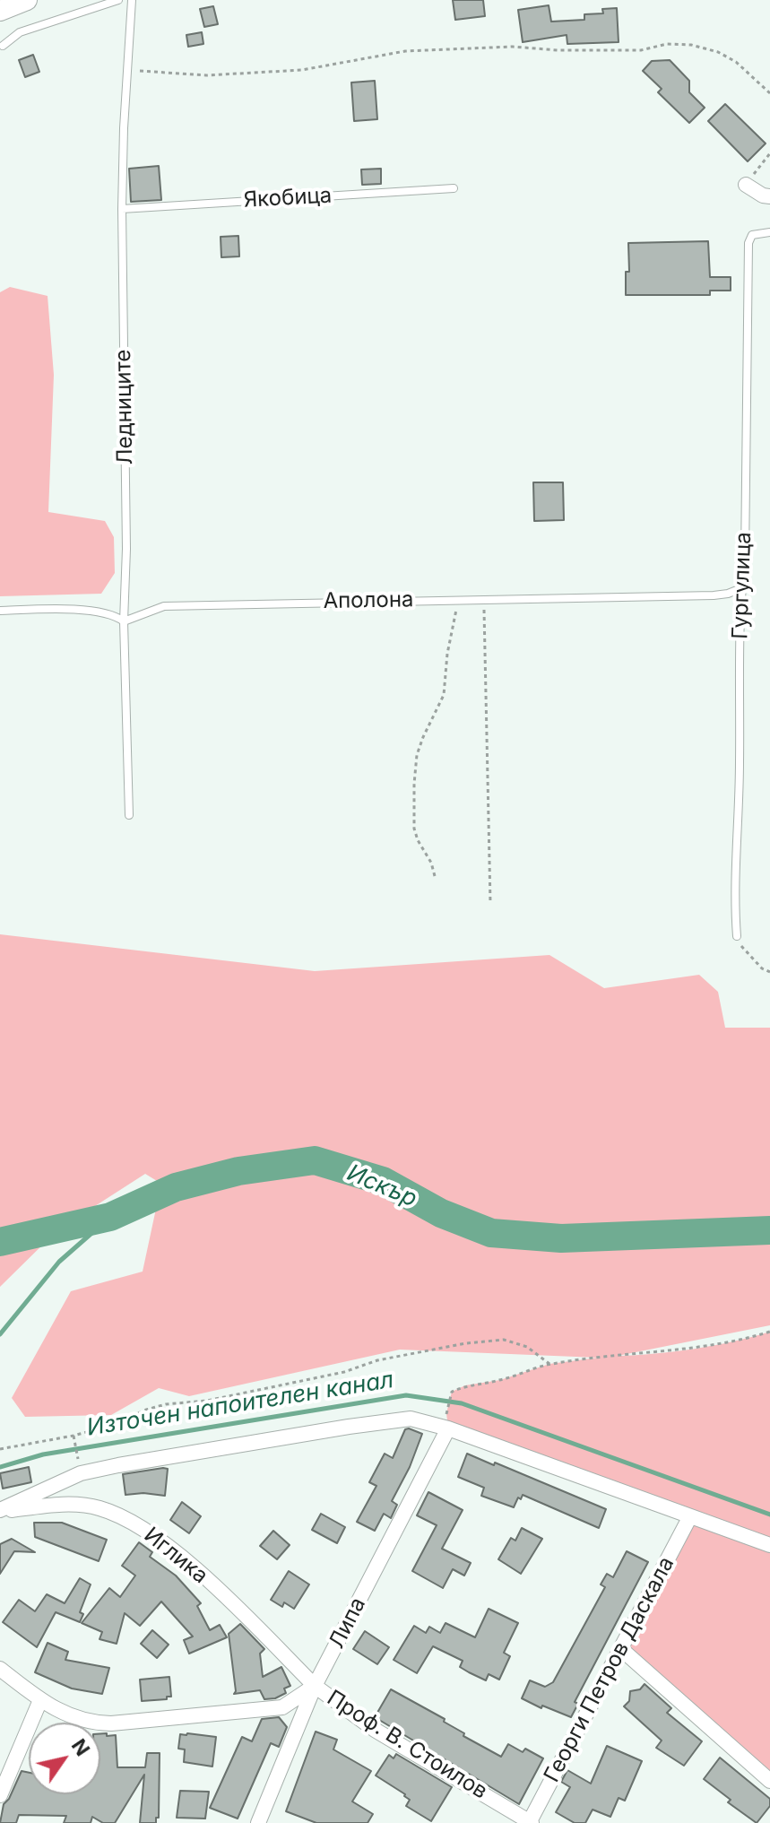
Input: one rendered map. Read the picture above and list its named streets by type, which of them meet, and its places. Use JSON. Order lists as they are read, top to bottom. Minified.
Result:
{"streets":{"street":["Иглика","Липа","Георги Петров Даскала","Проф. В. Стоилов"],"lane":["Якобица","Ледниците","Гургулица","Аполона"]},"crossings":[["Якобица","Ледниците"],["Ледниците","Аполона"],["Гургулица","Аполона"],["Иглика","Липа"],["Иглика","Проф. В. Стоилов"],["Липа","Проф. В. Стоилов"],["Георги Петров Даскала","Проф. В. Стоилов"]],"water":["Искър","Източен напоителен канал"],"north":"top right"}
